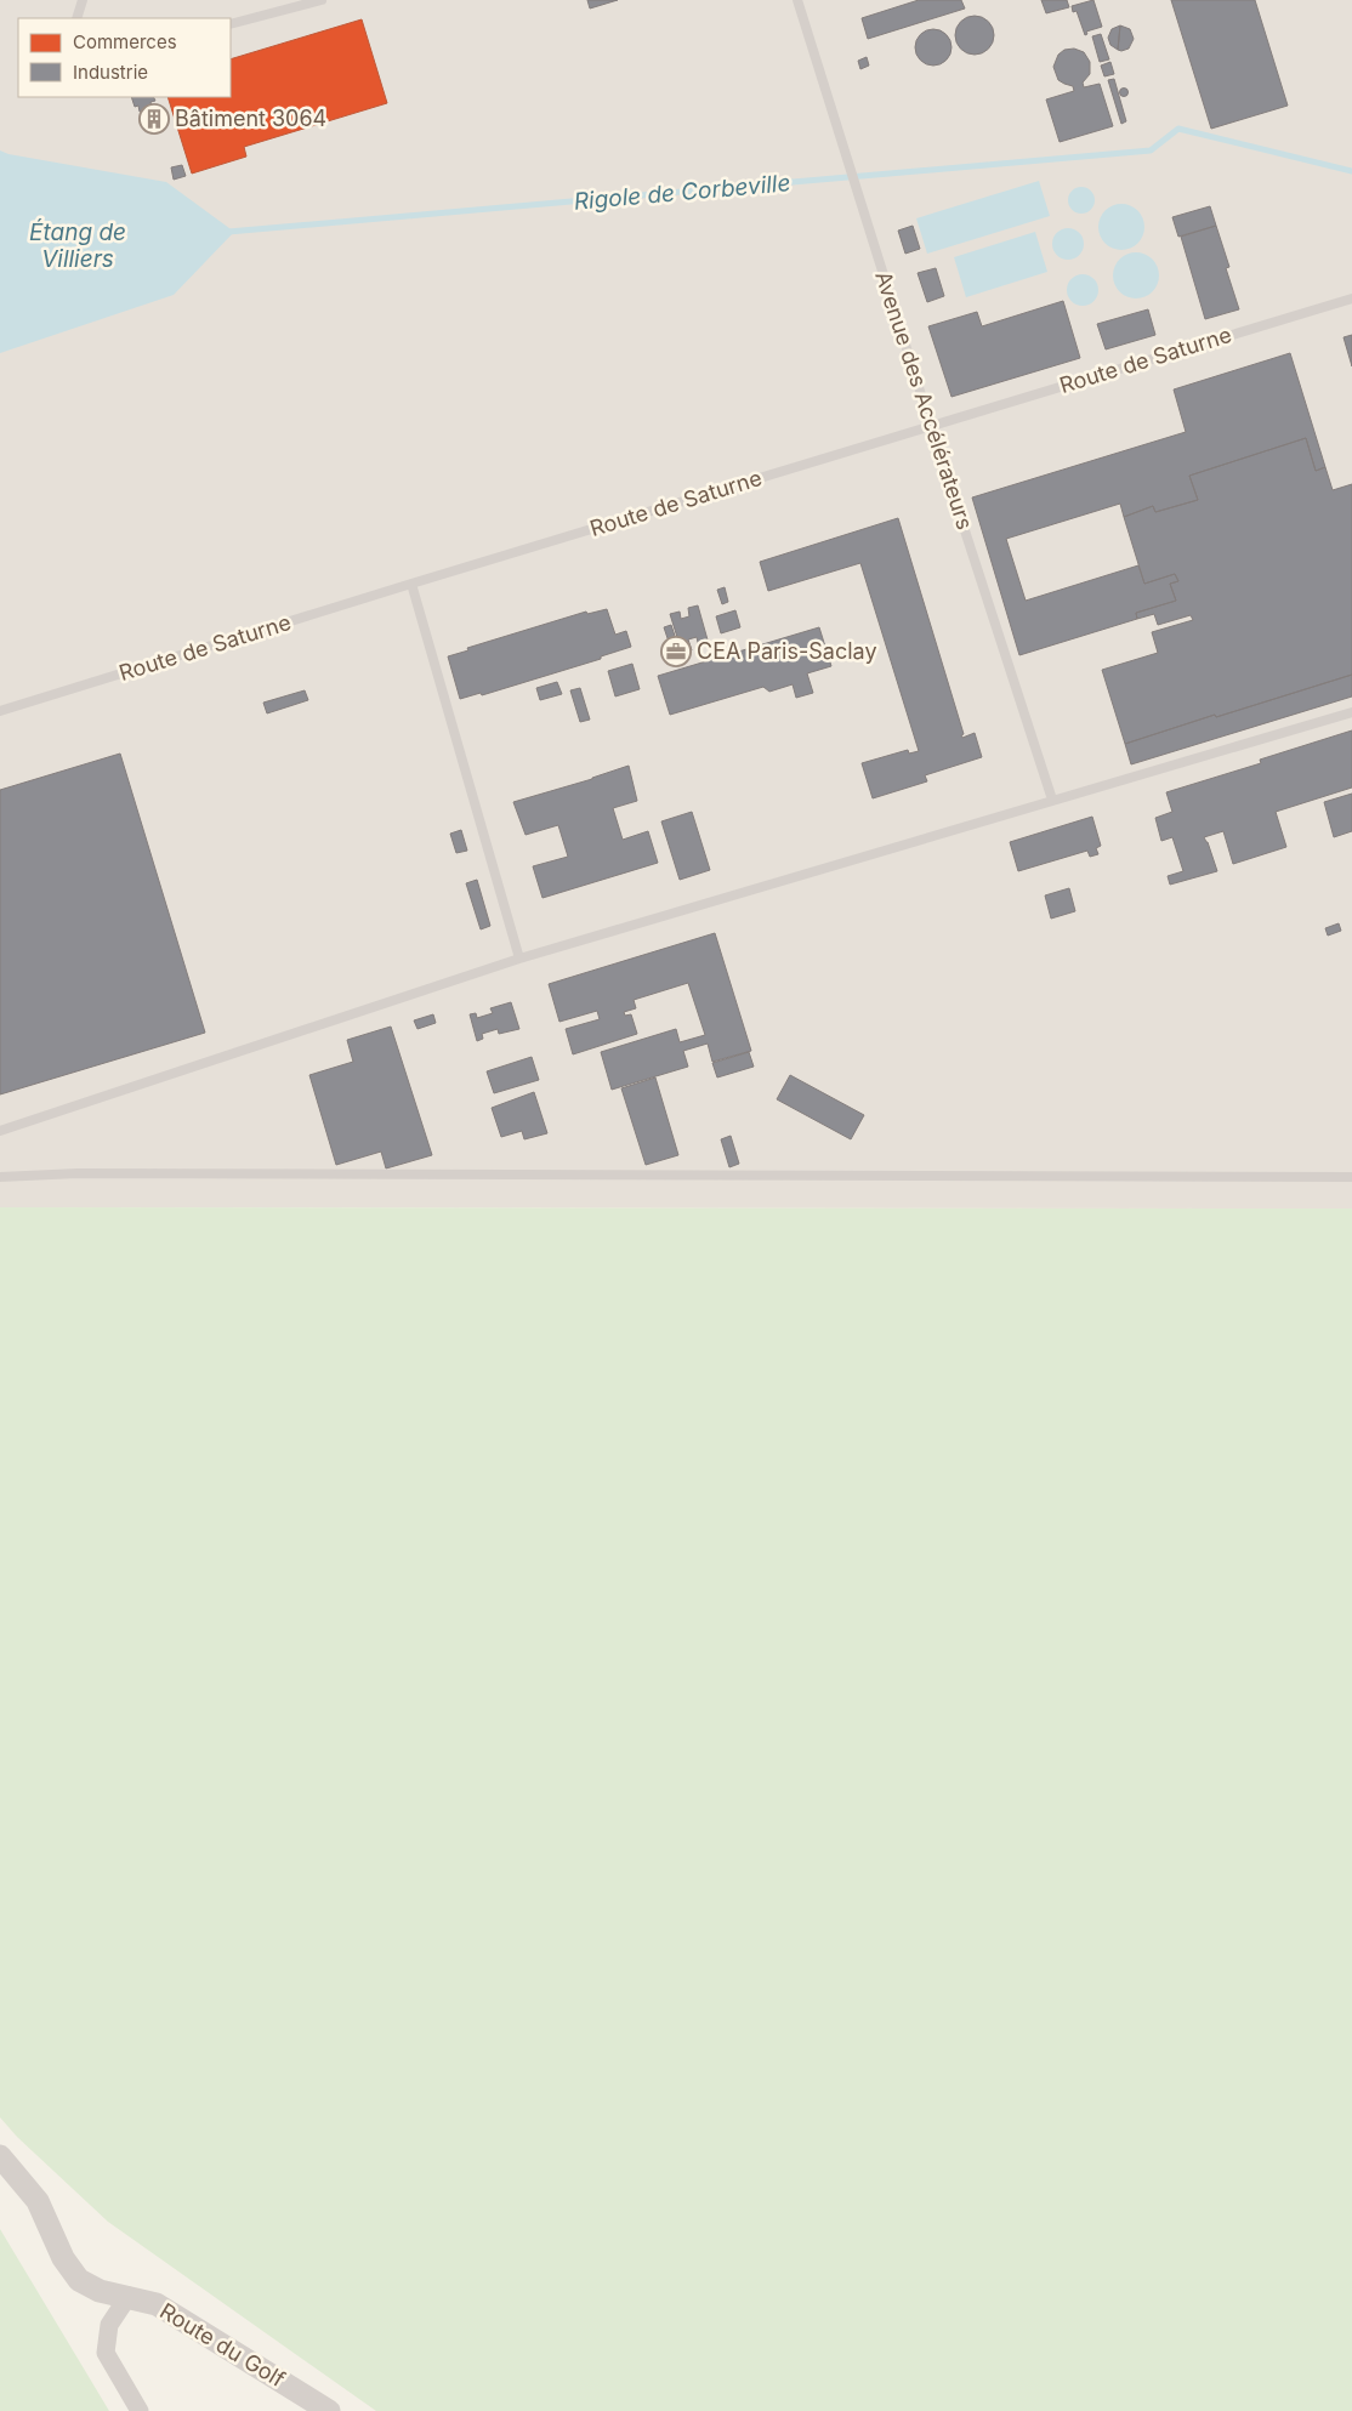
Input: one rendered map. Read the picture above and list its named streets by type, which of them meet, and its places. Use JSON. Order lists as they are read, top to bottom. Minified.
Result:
{"streets":{"street":["Route du Golf"],"lane":["Route de Saturne","Avenue des Accélérateurs"]},"crossings":[["Route de Saturne","Avenue des Accélérateurs"]],"water":["Rigole de Corbeville","Étang de Villiers"],"places":{"building":["Bâtiment 3064"],"office":["CEA Paris-Saclay"]},"legend":["Commerces","Industrie"]}
